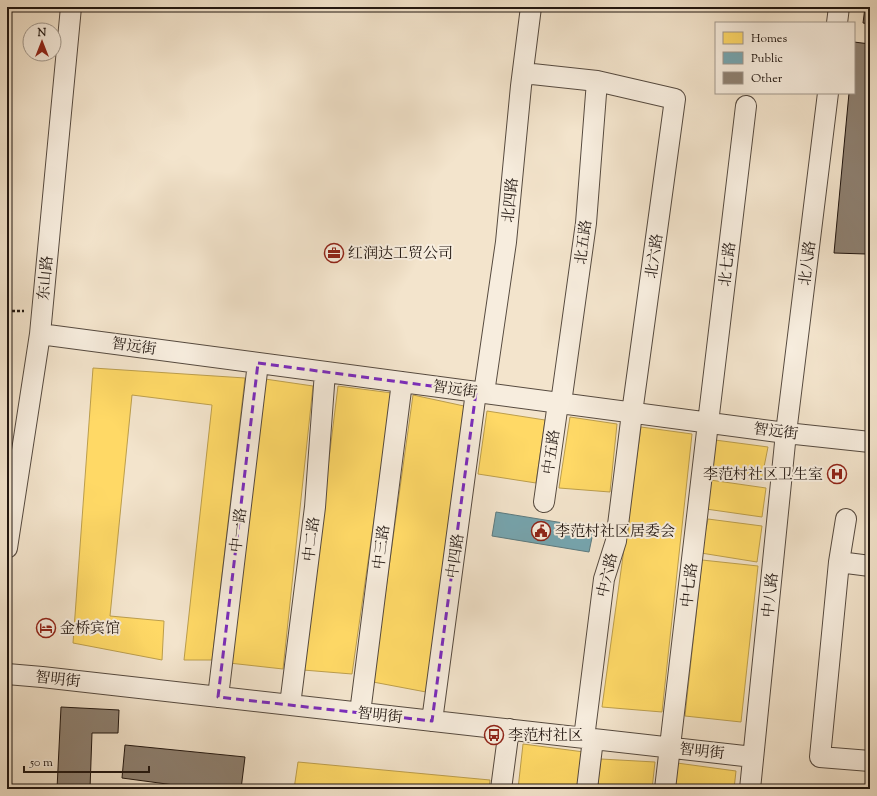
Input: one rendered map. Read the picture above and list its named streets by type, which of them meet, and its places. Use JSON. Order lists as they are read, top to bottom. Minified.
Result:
{"streets":{"street":["北四路","北五路","北六路","北八路","北七路","东山路","智远街","中五路","中一路","中二路","中三路","中四路","中六路","中七路","中八路","智明街"]},"crossings":[["北四路","智远街"],["北四路","中四路"],["北五路","北六路"],["北五路","智远街"],["北五路","中五路"],["北六路","智远街"],["北六路","中六路"],["北八路","智远街"],["北八路","中八路"],["北七路","智远街"],["北七路","中七路"],["东山路","智远街"],["智远街","中五路"],["智远街","中一路"],["智远街","中二路"],["智远街","中三路"],["智远街","中四路"],["智远街","中六路"],["智远街","中七路"],["智远街","中八路"],["中一路","智明街"],["中二路","智明街"],["中三路","智明街"],["中四路","智明街"],["中六路","智明街"],["中七路","智明街"],["中八路","智明街"]],"places":{"office":["红润达工贸公司"],"hospital":["李范村社区卫生室"],"public building":["李范村社区居委会"],"hotel":["金桥宾馆"],"bus stop":["李范村社区"]},"legend":["Homes","Public","Other"],"scale_bar":"50 m","north":"top"}
